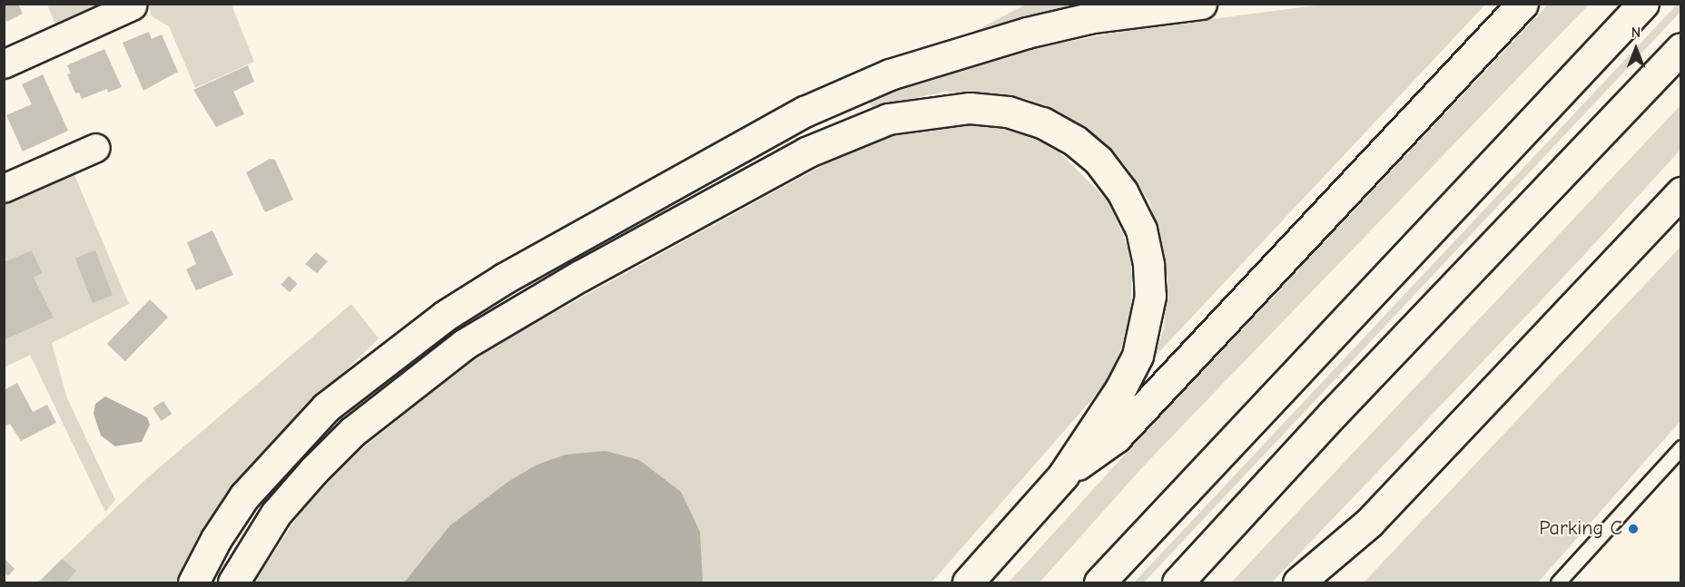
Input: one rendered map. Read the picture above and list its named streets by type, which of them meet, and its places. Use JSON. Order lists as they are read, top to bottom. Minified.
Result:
{"places":["Parking C"],"north":"top"}
